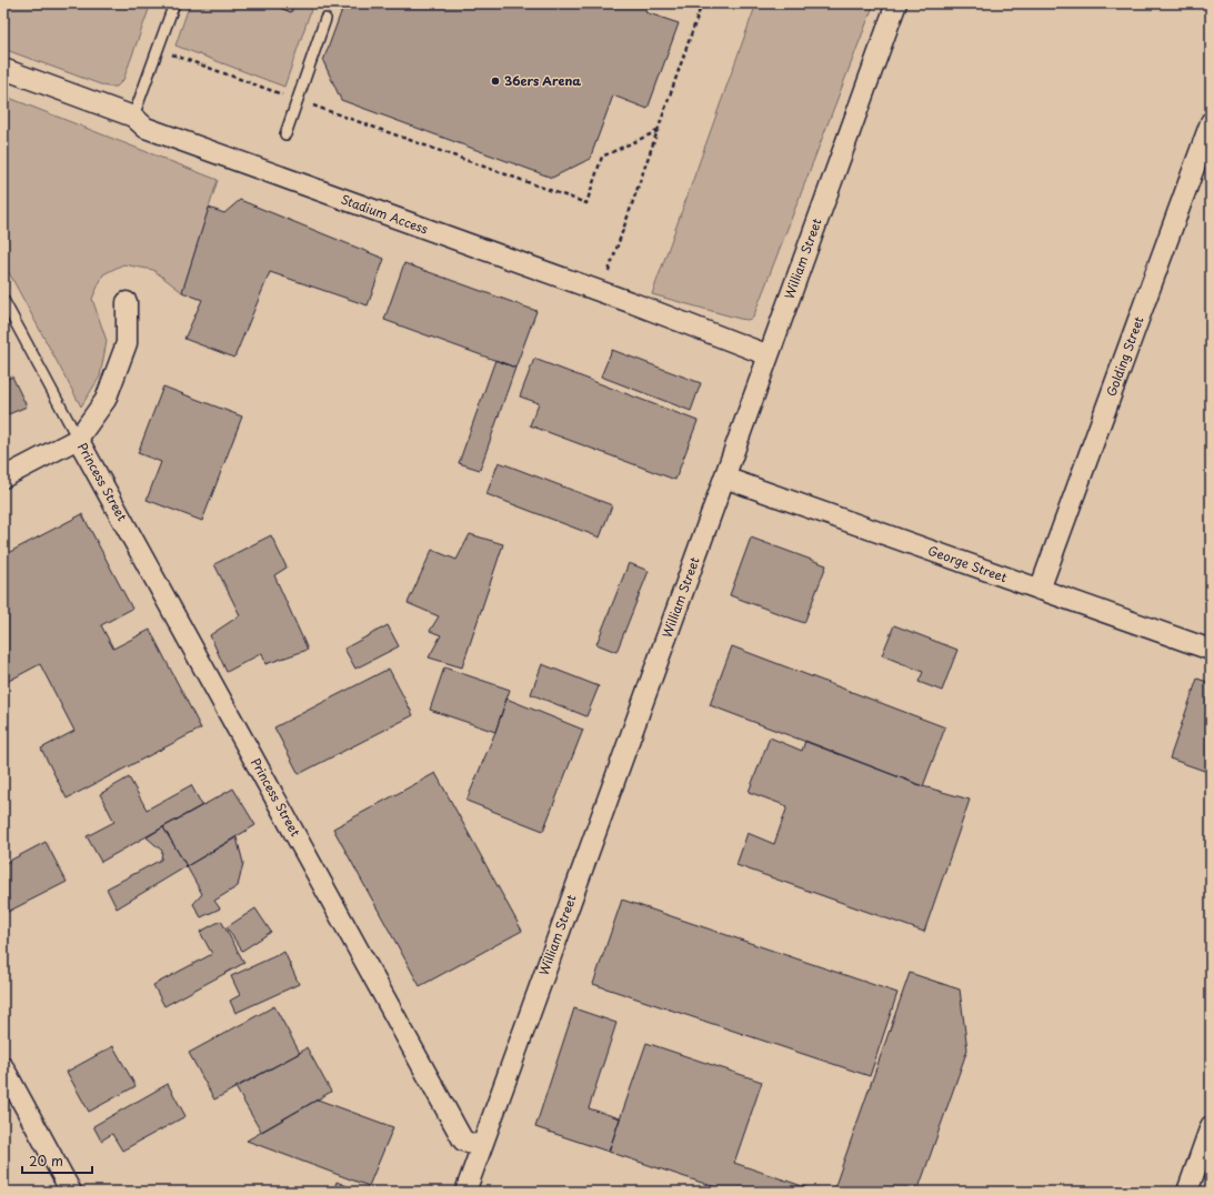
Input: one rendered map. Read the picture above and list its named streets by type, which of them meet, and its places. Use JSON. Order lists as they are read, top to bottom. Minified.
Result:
{"streets":{"street":["Stadium Access","William Street","Golding Street","Princess Street","George Street"]},"crossings":[["Stadium Access","William Street"],["William Street","Princess Street"],["William Street","George Street"],["Golding Street","George Street"]],"places":["36ers Arena"],"scale_bar":"20 m"}
